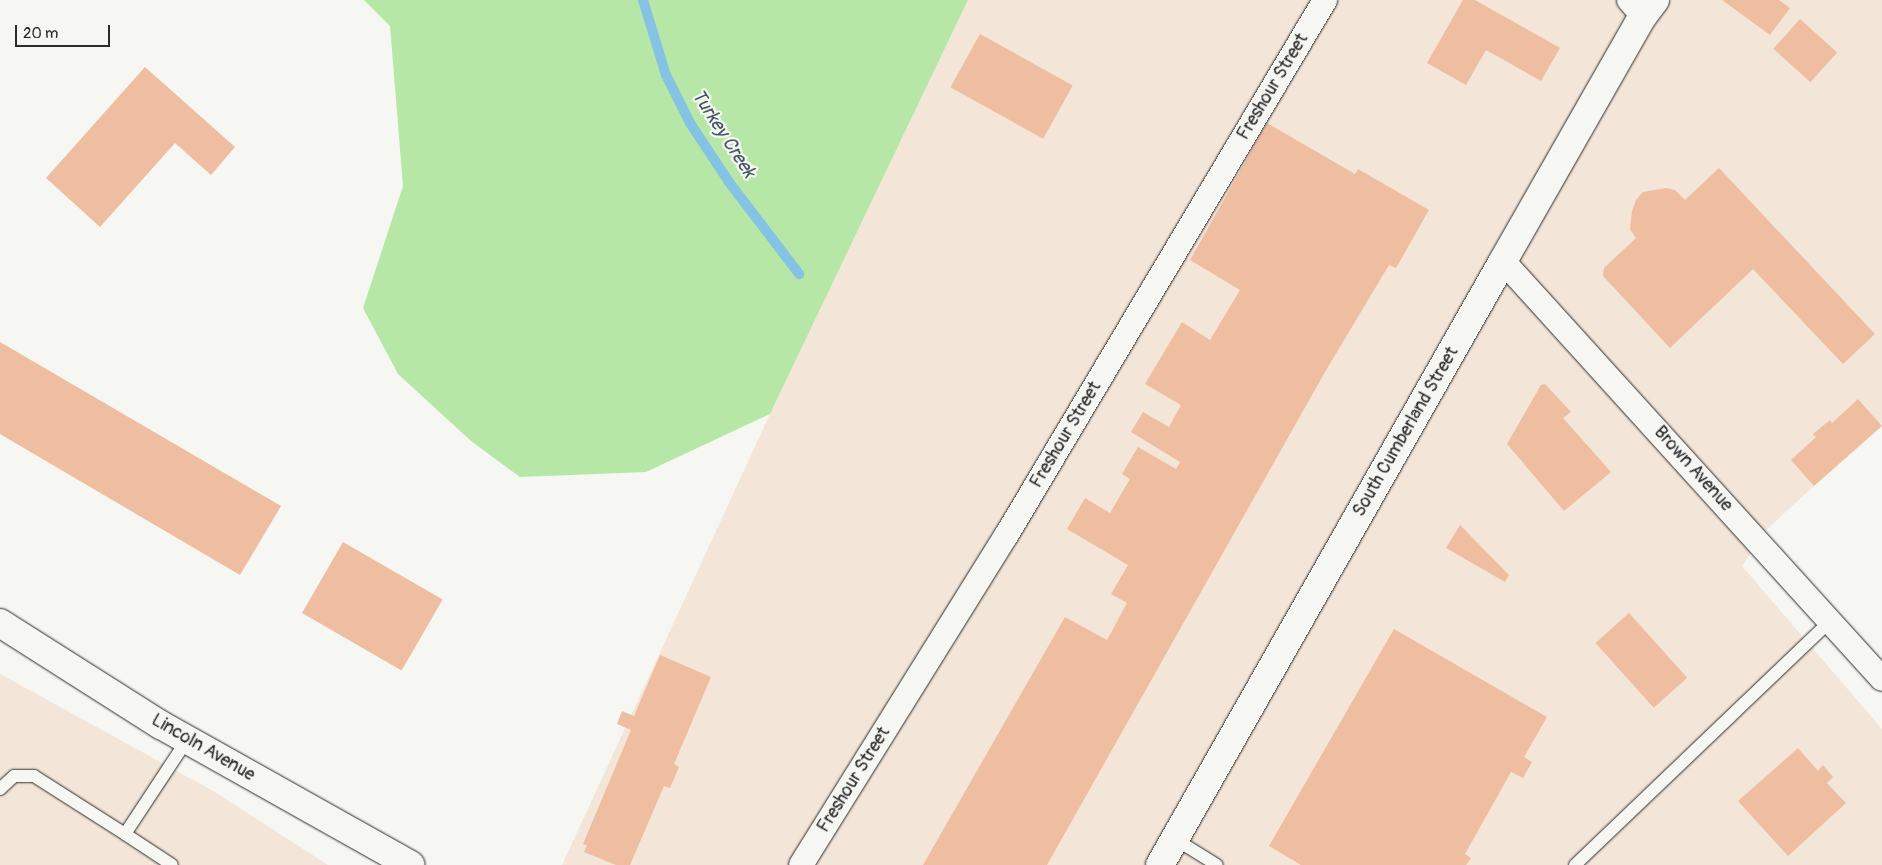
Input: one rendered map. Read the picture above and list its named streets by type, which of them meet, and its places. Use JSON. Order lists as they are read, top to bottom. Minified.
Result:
{"streets":{"main road":["South Cumberland Street","Lincoln Avenue"],"street":["Freshour Street","Brown Avenue"]},"crossings":[["South Cumberland Street","Brown Avenue"]],"water":["Turkey Creek"],"scale_bar":"20 m"}
